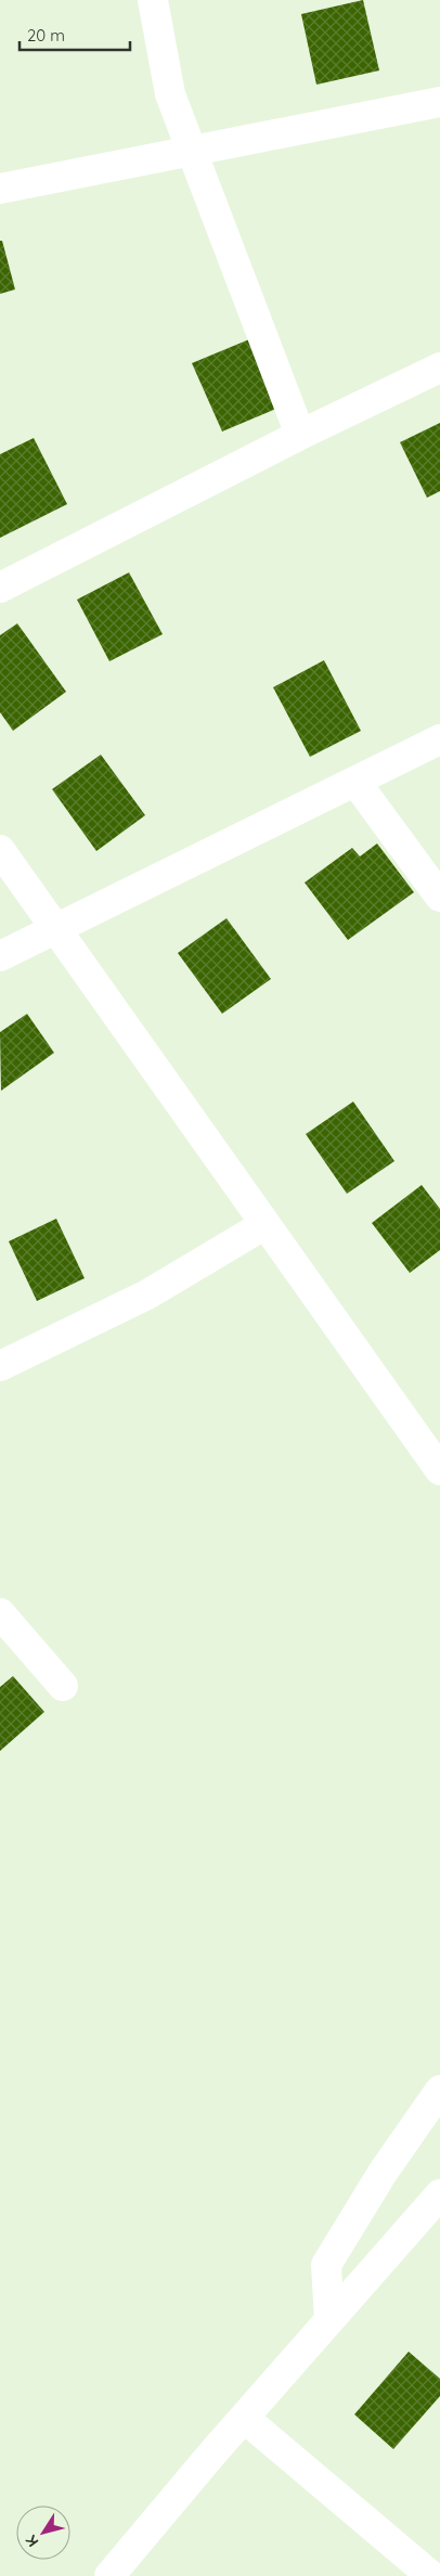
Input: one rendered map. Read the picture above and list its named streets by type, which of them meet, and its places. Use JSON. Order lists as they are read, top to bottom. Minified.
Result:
{"scale_bar":"20 m","north":"bottom left"}
